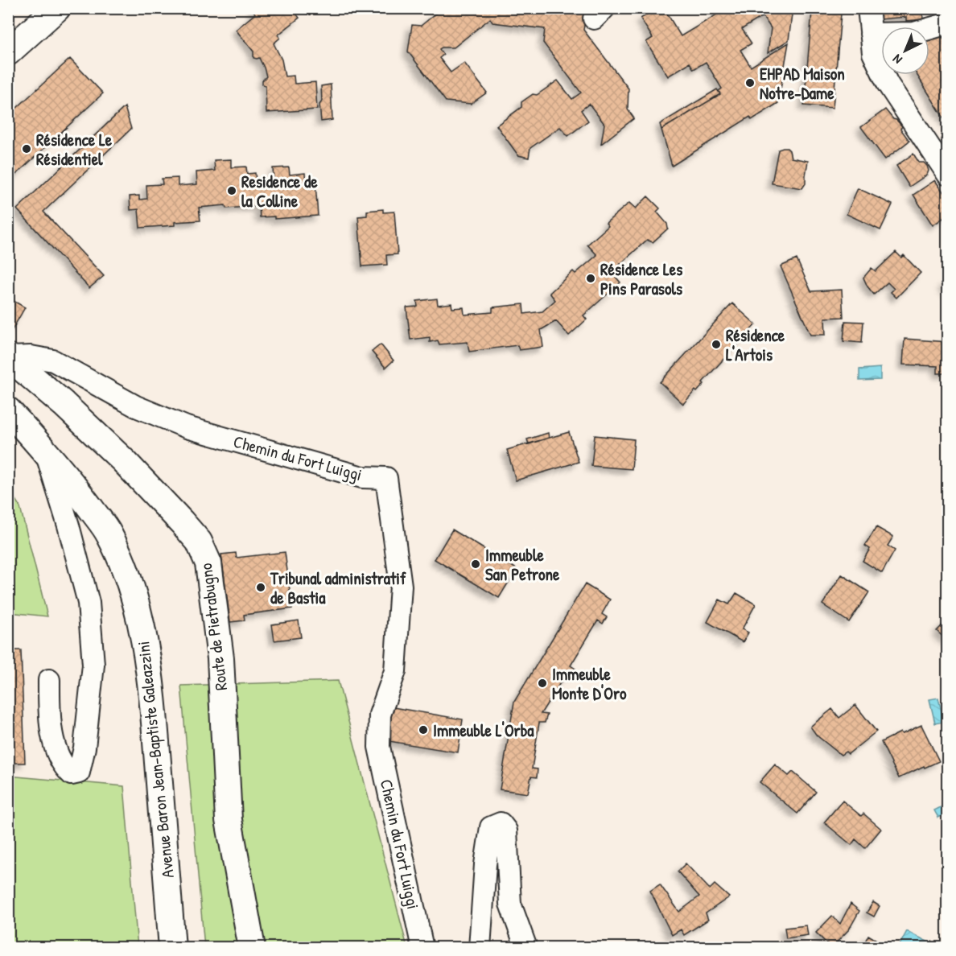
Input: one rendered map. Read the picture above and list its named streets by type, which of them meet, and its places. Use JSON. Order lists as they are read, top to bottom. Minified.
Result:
{"streets":{"main road":["Route de Pietrabugno","Avenue Baron Jean-Baptiste Galeazzini"],"street":["Chemin du Fort Luiggi"]},"crossings":[["Chemin du Fort Luiggi","Route de Pietrabugno"]],"places":["EHPAD Maison Notre-Dame","Résidence Le Résidentiel","Residence de la Colline","Résidence Les Pins Parasols","Résidence L'Artois","Immeuble San Petrone","Tribunal administratif de Bastia","Immeuble Monte D'Oro","Immeuble L'Orba"],"north":"bottom left"}
